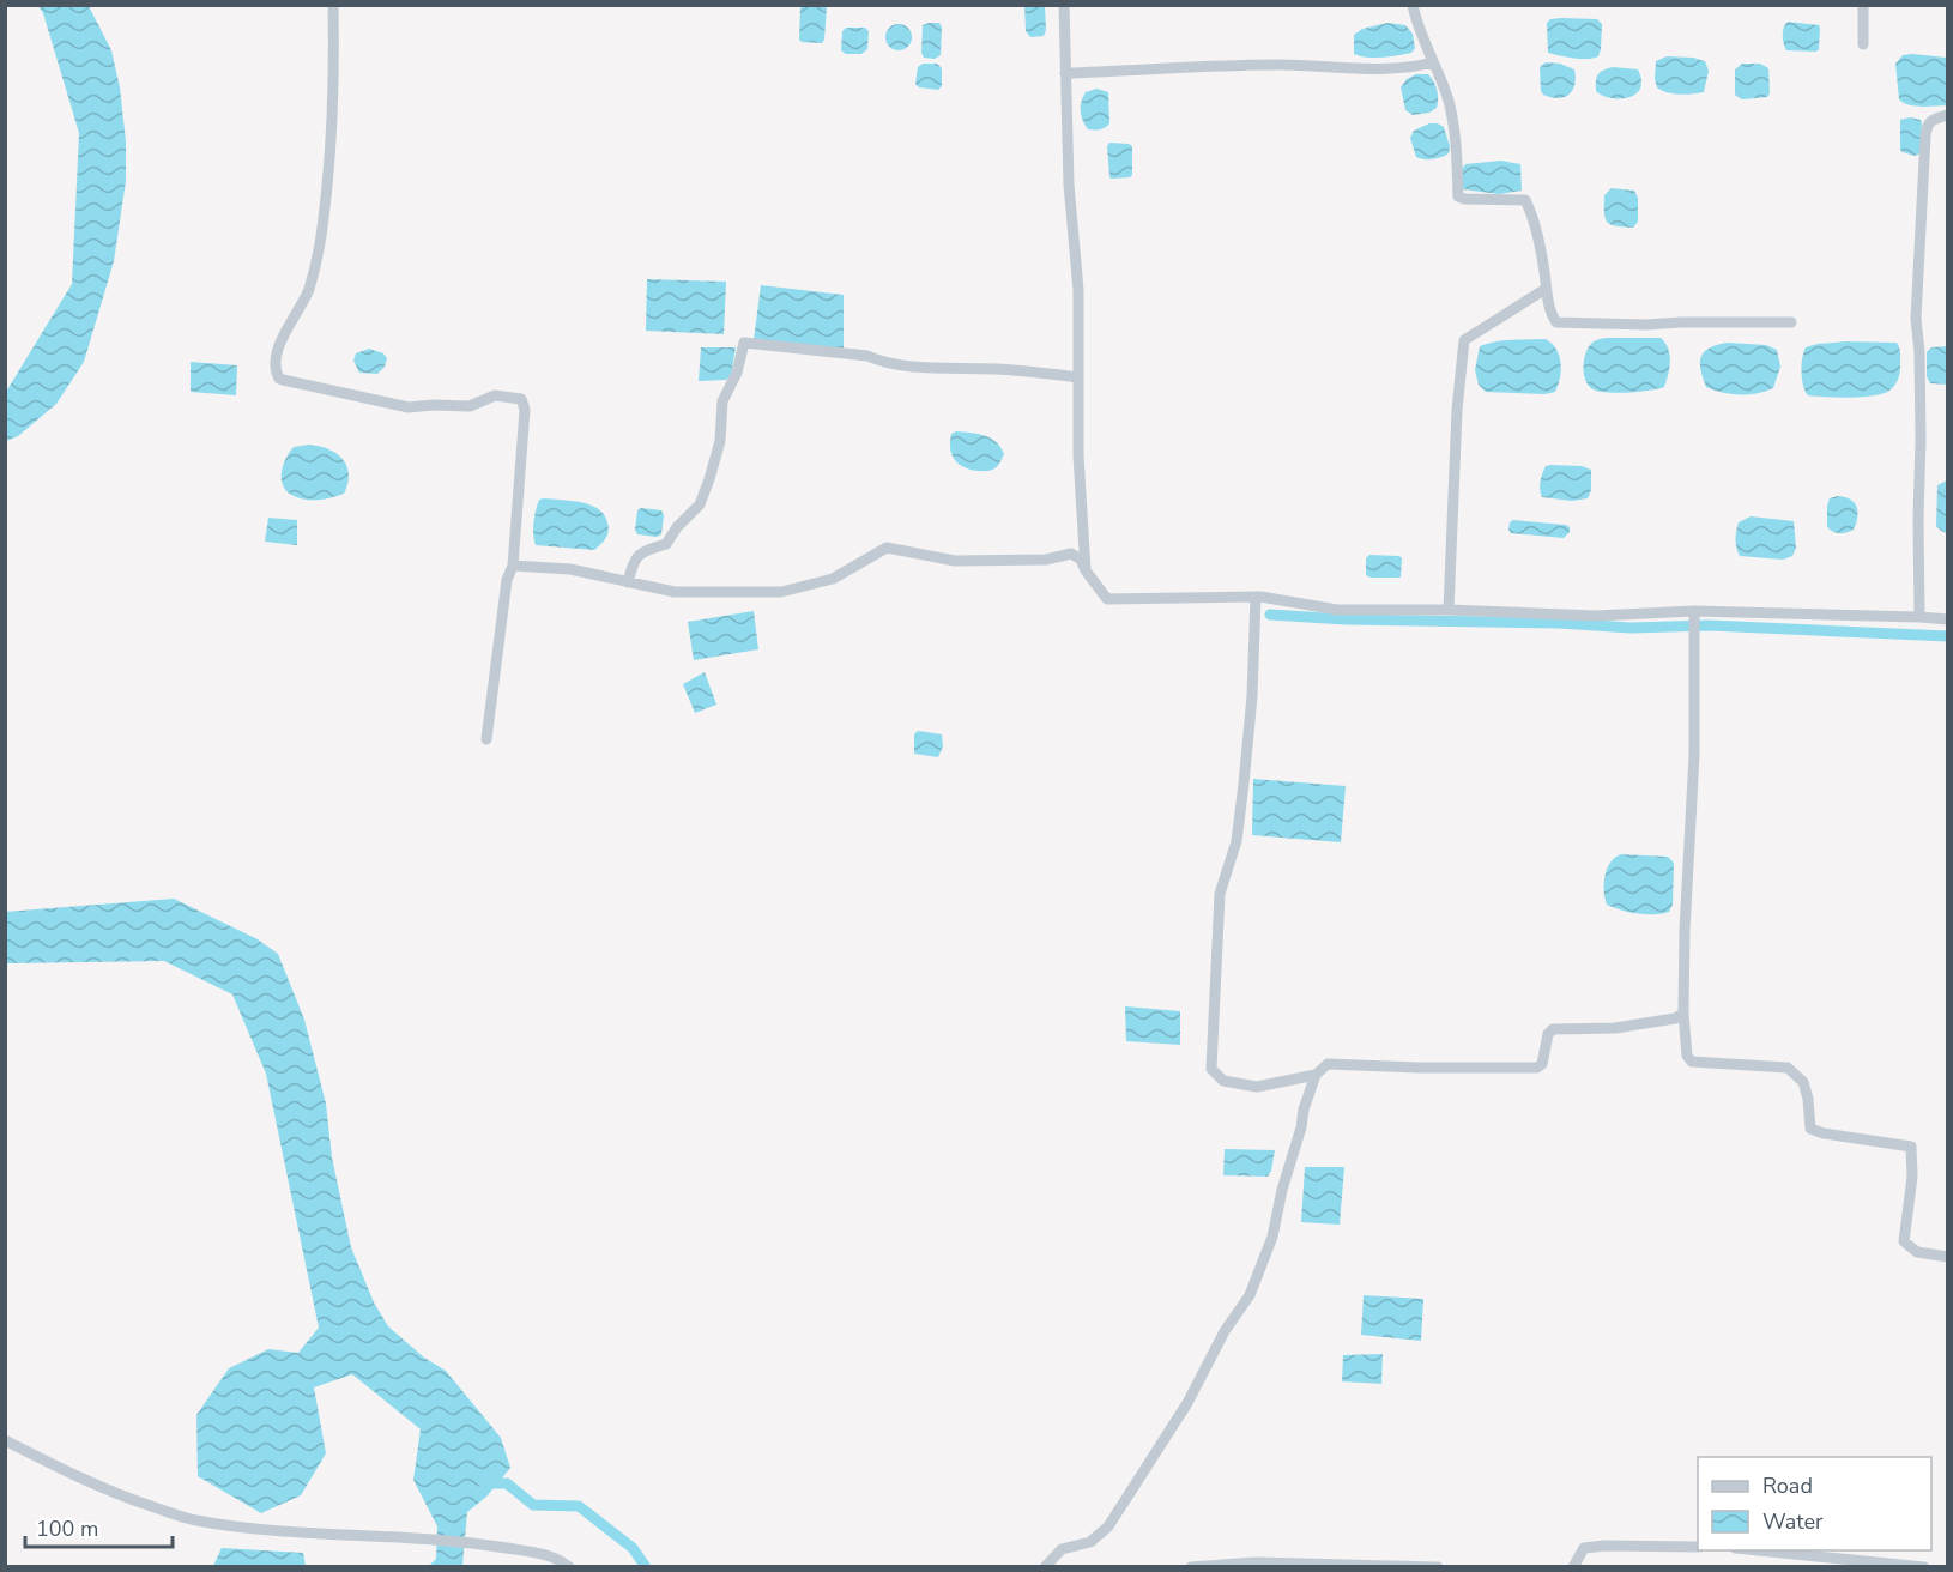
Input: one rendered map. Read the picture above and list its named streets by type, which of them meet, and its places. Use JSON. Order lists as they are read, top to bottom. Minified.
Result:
{"legend":["Road","Water"],"scale_bar":"100 m"}
